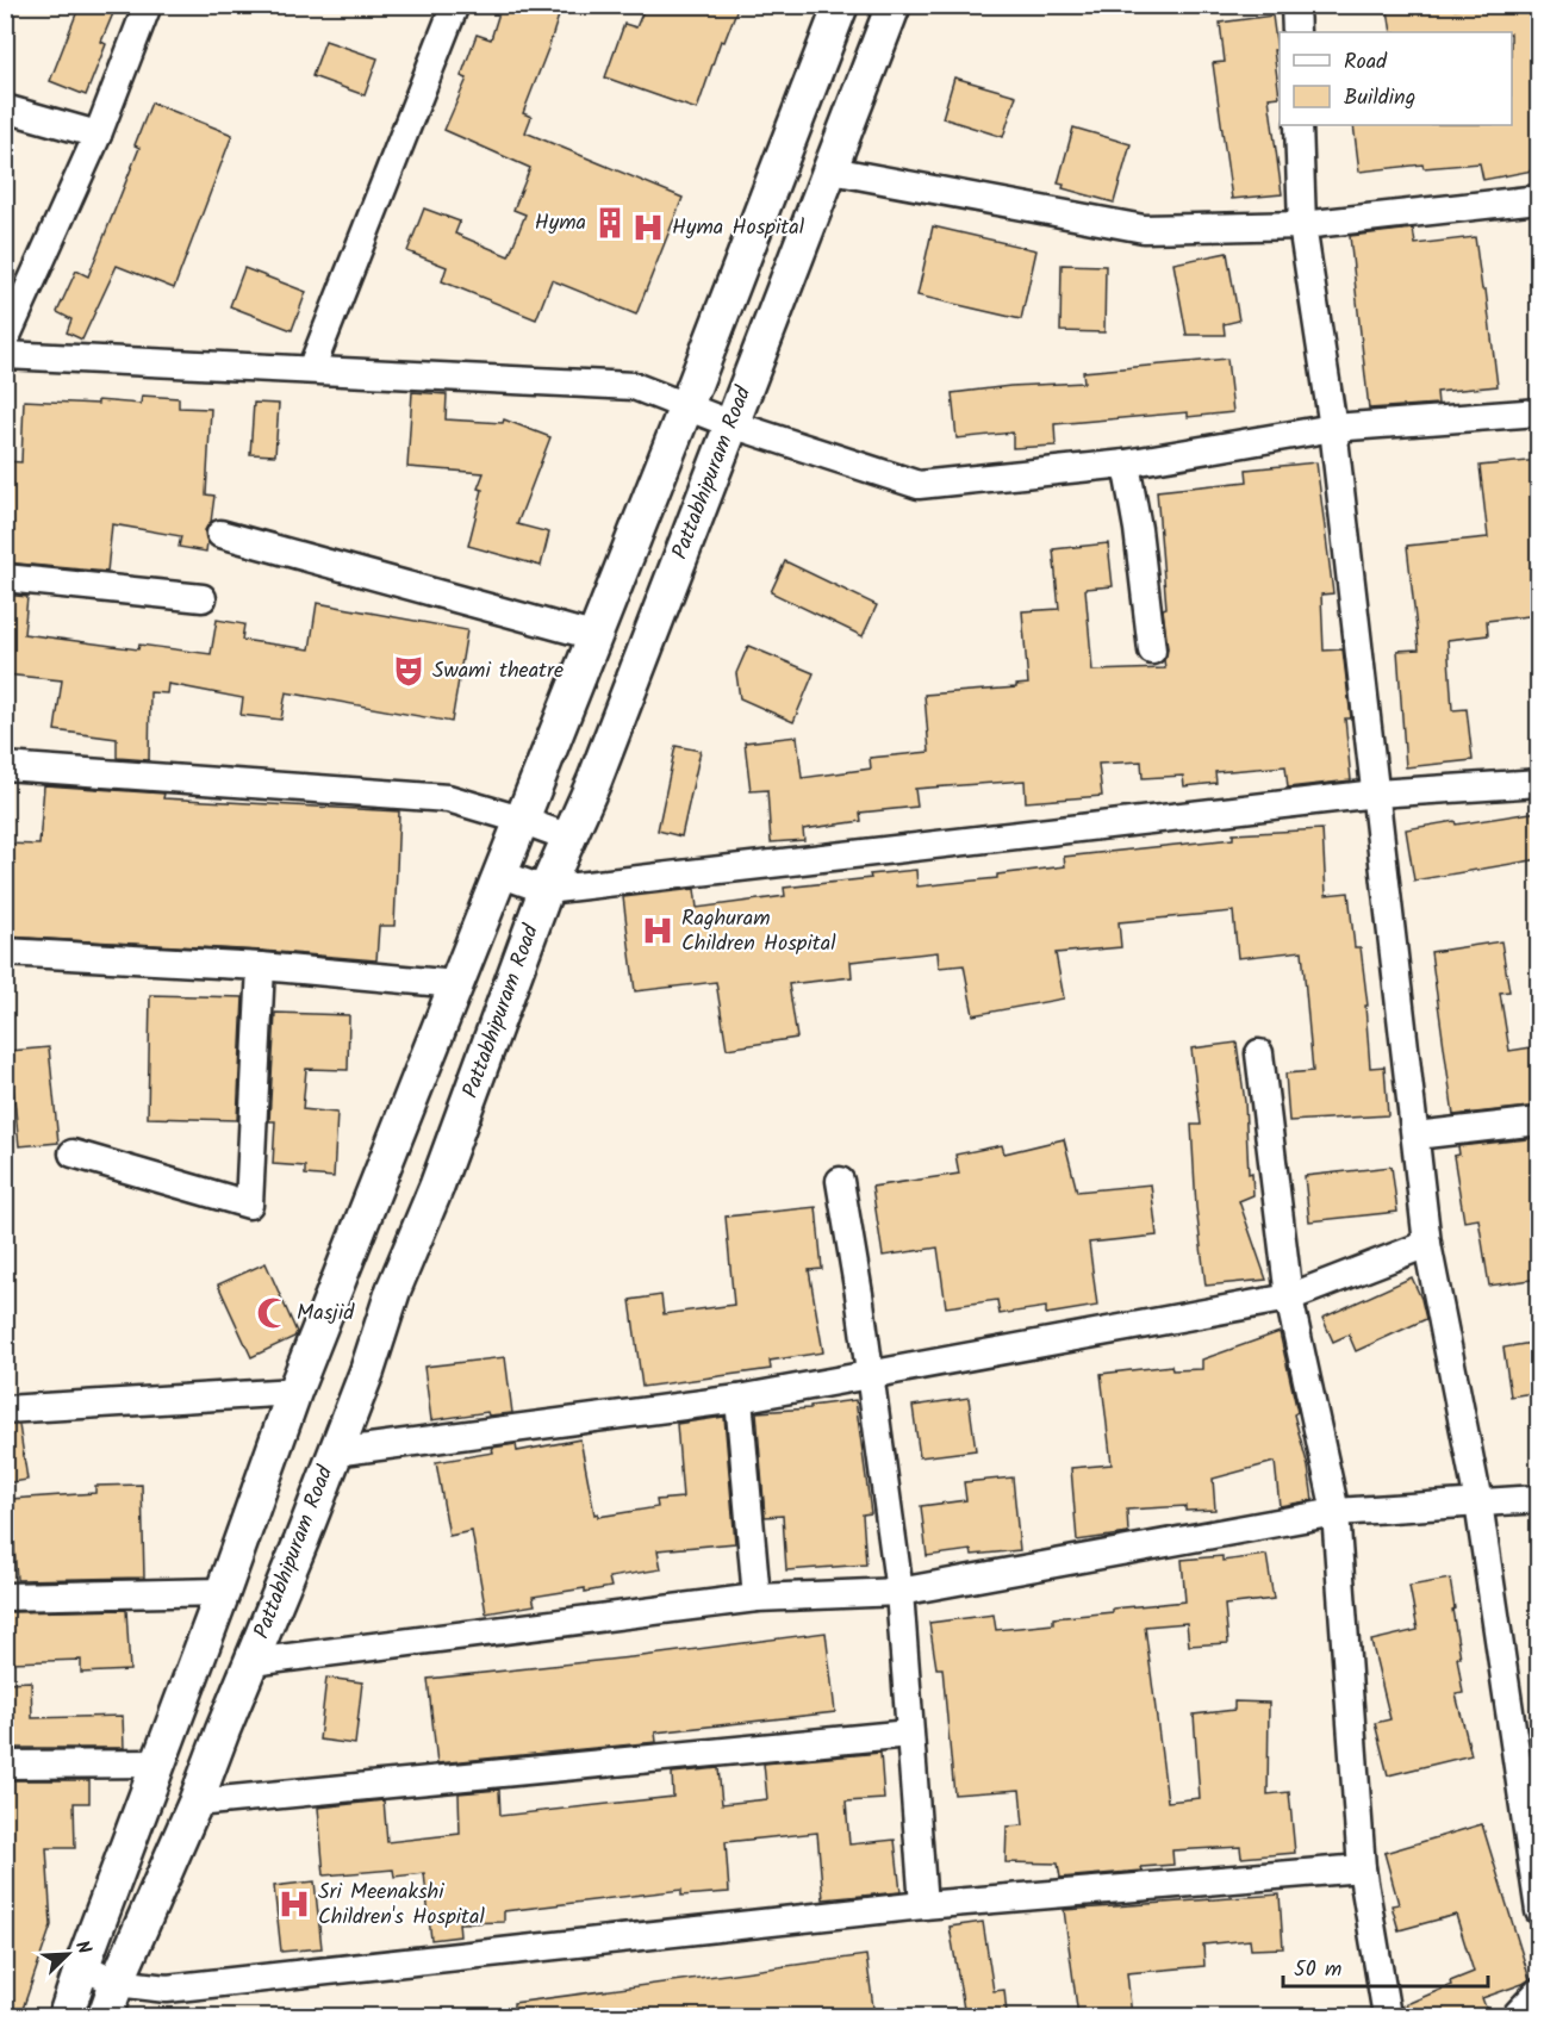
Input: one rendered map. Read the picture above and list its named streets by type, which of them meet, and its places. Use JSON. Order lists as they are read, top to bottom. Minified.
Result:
{"streets":{"street":["Pattabhipuram Road"]},"places":{"building":["Hyma"],"hospital":["Hyma Hospital","Raghuram Children Hospital","Sri Meenakshi Children's Hospital"],"theatre":["Swami theatre"],"mosque":["Masjid"]},"legend":["Road","Building"],"scale_bar":"50 m","north":"top right"}
